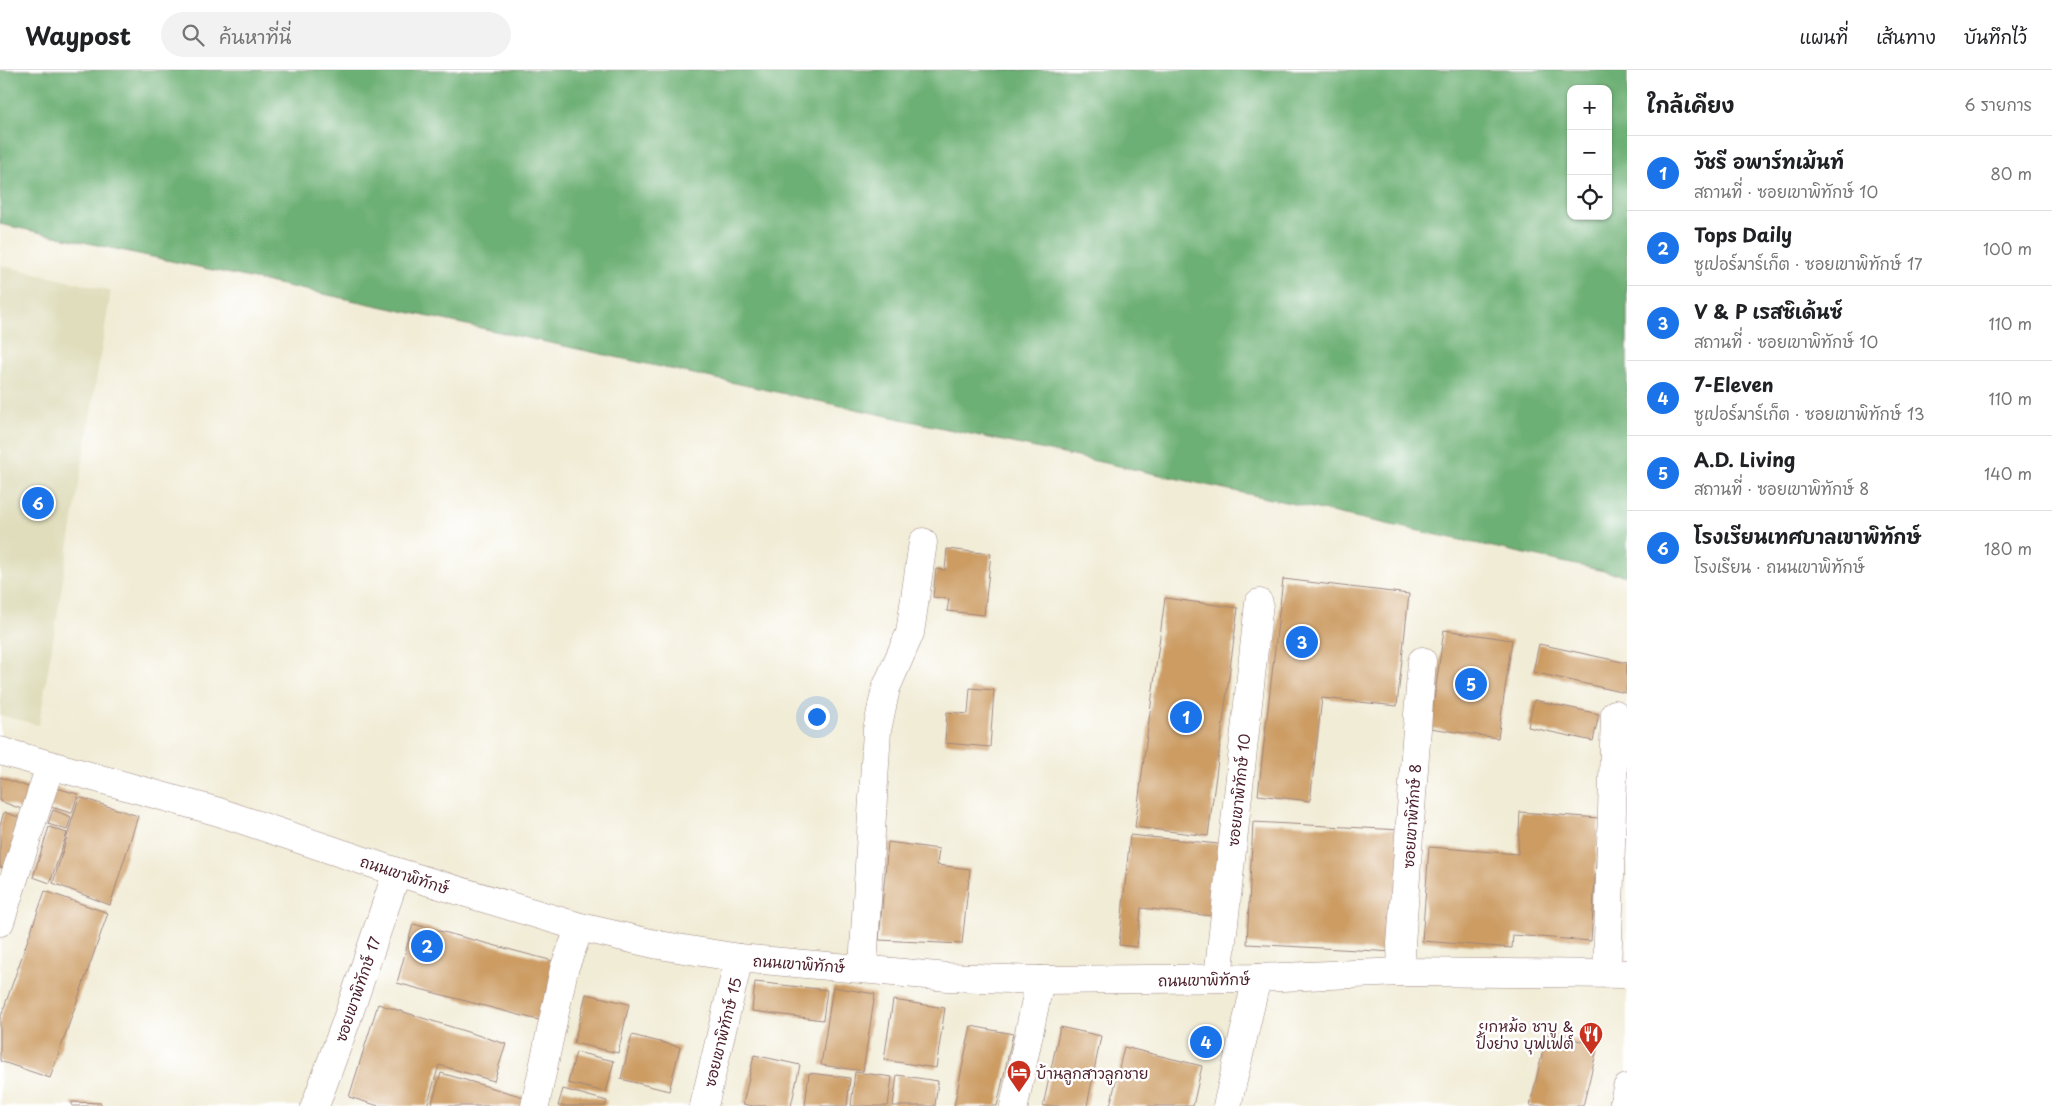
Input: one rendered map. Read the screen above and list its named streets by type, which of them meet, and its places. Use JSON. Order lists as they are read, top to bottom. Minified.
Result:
{"streets":{"street":["ซอยเขาพิทักษ์ 10","ซอยเขาพิทักษ์ 8","ถนนเขาพิทักษ์","ซอยเขาพิทักษ์ 17","ซอยเขาพิทักษ์ 15"]},"crossings":[["ซอยเขาพิทักษ์ 10","ถนนเขาพิทักษ์"],["ซอยเขาพิทักษ์ 8","ถนนเขาพิทักษ์"],["ถนนเขาพิทักษ์","ซอยเขาพิทักษ์ 17"],["ถนนเขาพิทักษ์","ซอยเขาพิทักษ์ 15"]],"places":{"restaurant":["ยกหม้อ ชาบู & ปิ้งย่าง บุฟเฟต์"],"hotel":["บ้านลูกสาวลูกชาย"]},"page":{"header":"Waypost","search":"ค้นหาที่นี่","nav":["แผนที่","เส้นทาง","บันทึกไว้"],"heading":["ใกล้เคียง","6 รายการ"],"map_buttons":["+","−"],"list":[{"mark":"1","name":"วัชรี อพาร์ทเม้นท์","note":"สถานที่ · ซอยเขาพิทักษ์ 10","value":"80 m"},{"mark":"2","name":"Tops Daily","note":"ซูเปอร์มาร์เก็ต · ซอยเขาพิทักษ์ 17","value":"100 m"},{"mark":"3","name":"V & P เรสซิเด้นซ์","note":"สถานที่ · ซอยเขาพิทักษ์ 10","value":"110 m"},{"mark":"4","name":"7-Eleven","note":"ซูเปอร์มาร์เก็ต · ซอยเขาพิทักษ์ 13","value":"110 m"},{"mark":"5","name":"A.D. Living","note":"สถานที่ · ซอยเขาพิทักษ์ 8","value":"140 m"},{"mark":"6","name":"โรงเรียนเทศบาลเขาพิทักษ์","note":"โรงเรียน · ถนนเขาพิทักษ์","value":"180 m"}],"pins":["6","3","5","1","2","4"]}}
